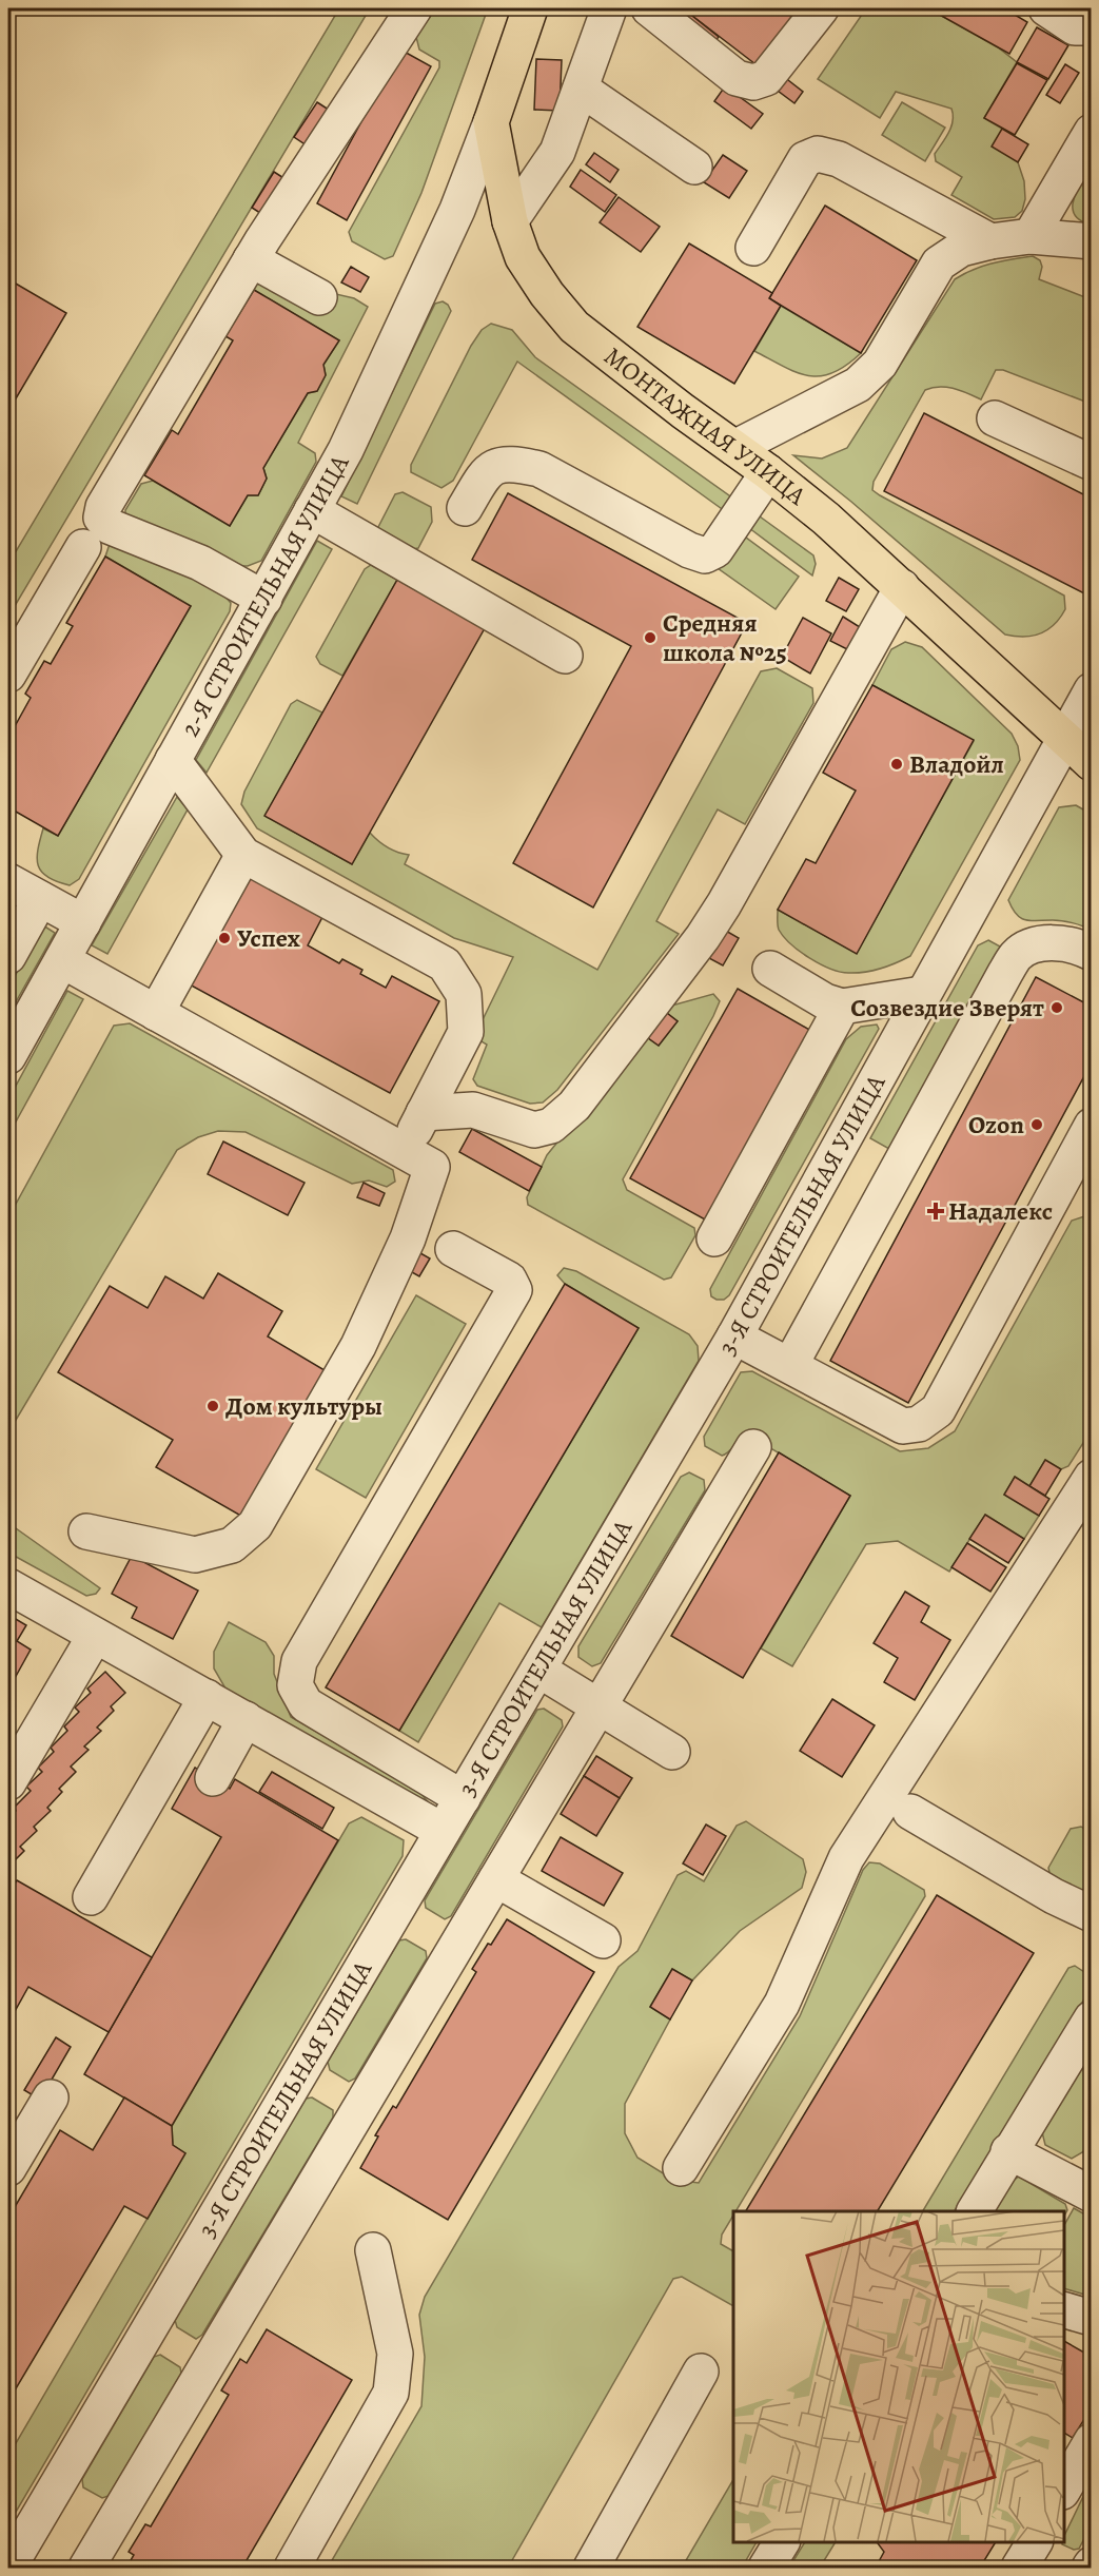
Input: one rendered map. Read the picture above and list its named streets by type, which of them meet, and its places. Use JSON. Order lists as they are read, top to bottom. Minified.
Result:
{"streets":{"main road":["МОНТАЖНАЯ УЛИЦА"],"street":["2-Я СТРОИТЕЛЬНАЯ УЛИЦА","3-Я СТРОИТЕЛЬНАЯ УЛИЦА"]},"crossings":[["МОНТАЖНАЯ УЛИЦА","2-Я СТРОИТЕЛЬНАЯ УЛИЦА"],["МОНТАЖНАЯ УЛИЦА","3-Я СТРОИТЕЛЬНАЯ УЛИЦА"]],"places":{"other":["Средняя школа №25","Владойл","Успех","Созвездие Зверят","Ozon","Дом культуры"],"health":["Надалекс"]}}
